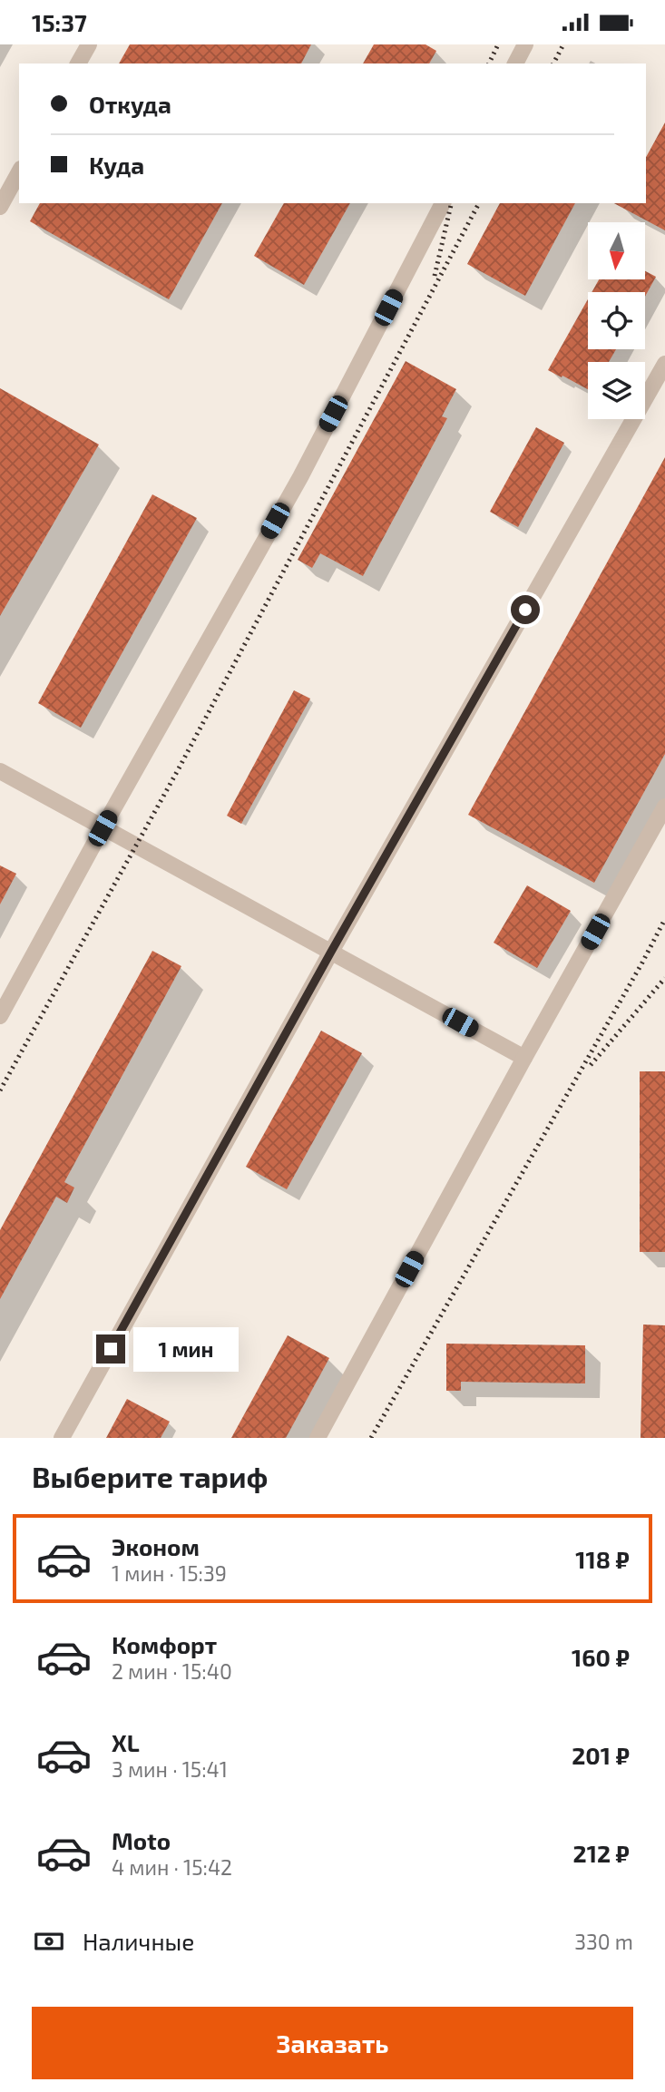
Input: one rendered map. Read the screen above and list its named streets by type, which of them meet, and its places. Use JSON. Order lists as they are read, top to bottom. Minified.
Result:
{"north":"bottom","page":{"status":"15:37","banner":["Откуда","Куда"],"bubble":"1 мин","heading":"Выберите тариф","list":[{"name":"Эконом","note":"1 мин · 15:39","value":"118 ₽"},{"name":"Комфорт","note":"2 мин · 15:40","value":"160 ₽"},{"name":"XL","note":"3 мин · 15:41","value":"201 ₽"},{"name":"Moto","note":"4 мин · 15:42","value":"212 ₽"}],"pay":["Наличные","330 m"],"buttons":"Заказать"}}
